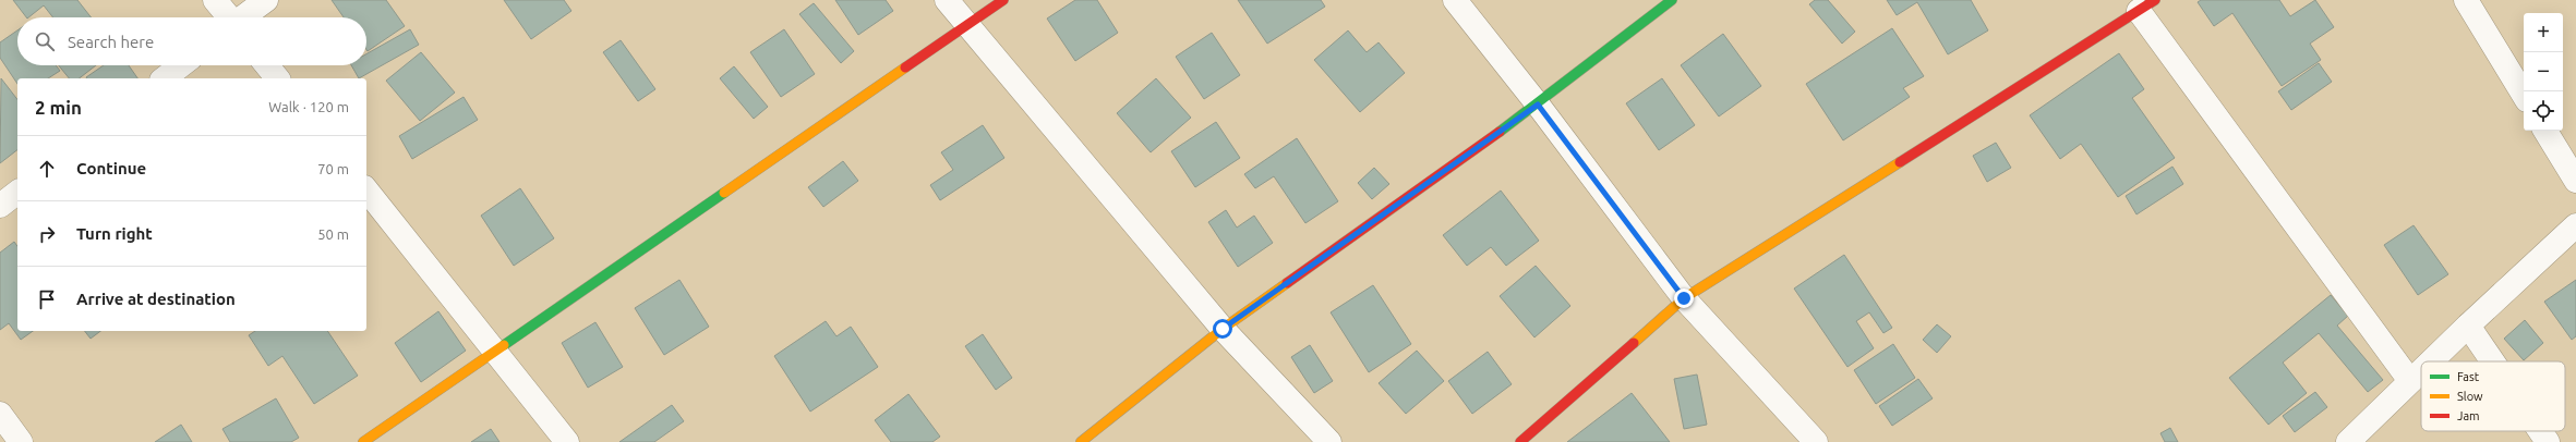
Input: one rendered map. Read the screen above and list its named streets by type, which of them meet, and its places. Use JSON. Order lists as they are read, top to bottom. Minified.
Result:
{"legend":["Fast","Slow","Jam"],"page":{"map_buttons":["+","−"],"search":"Search here","heading":["2 min","Walk · 120 m"],"list":[["Continue","70 m"],["Turn right","50 m"],"Arrive at destination"]}}
